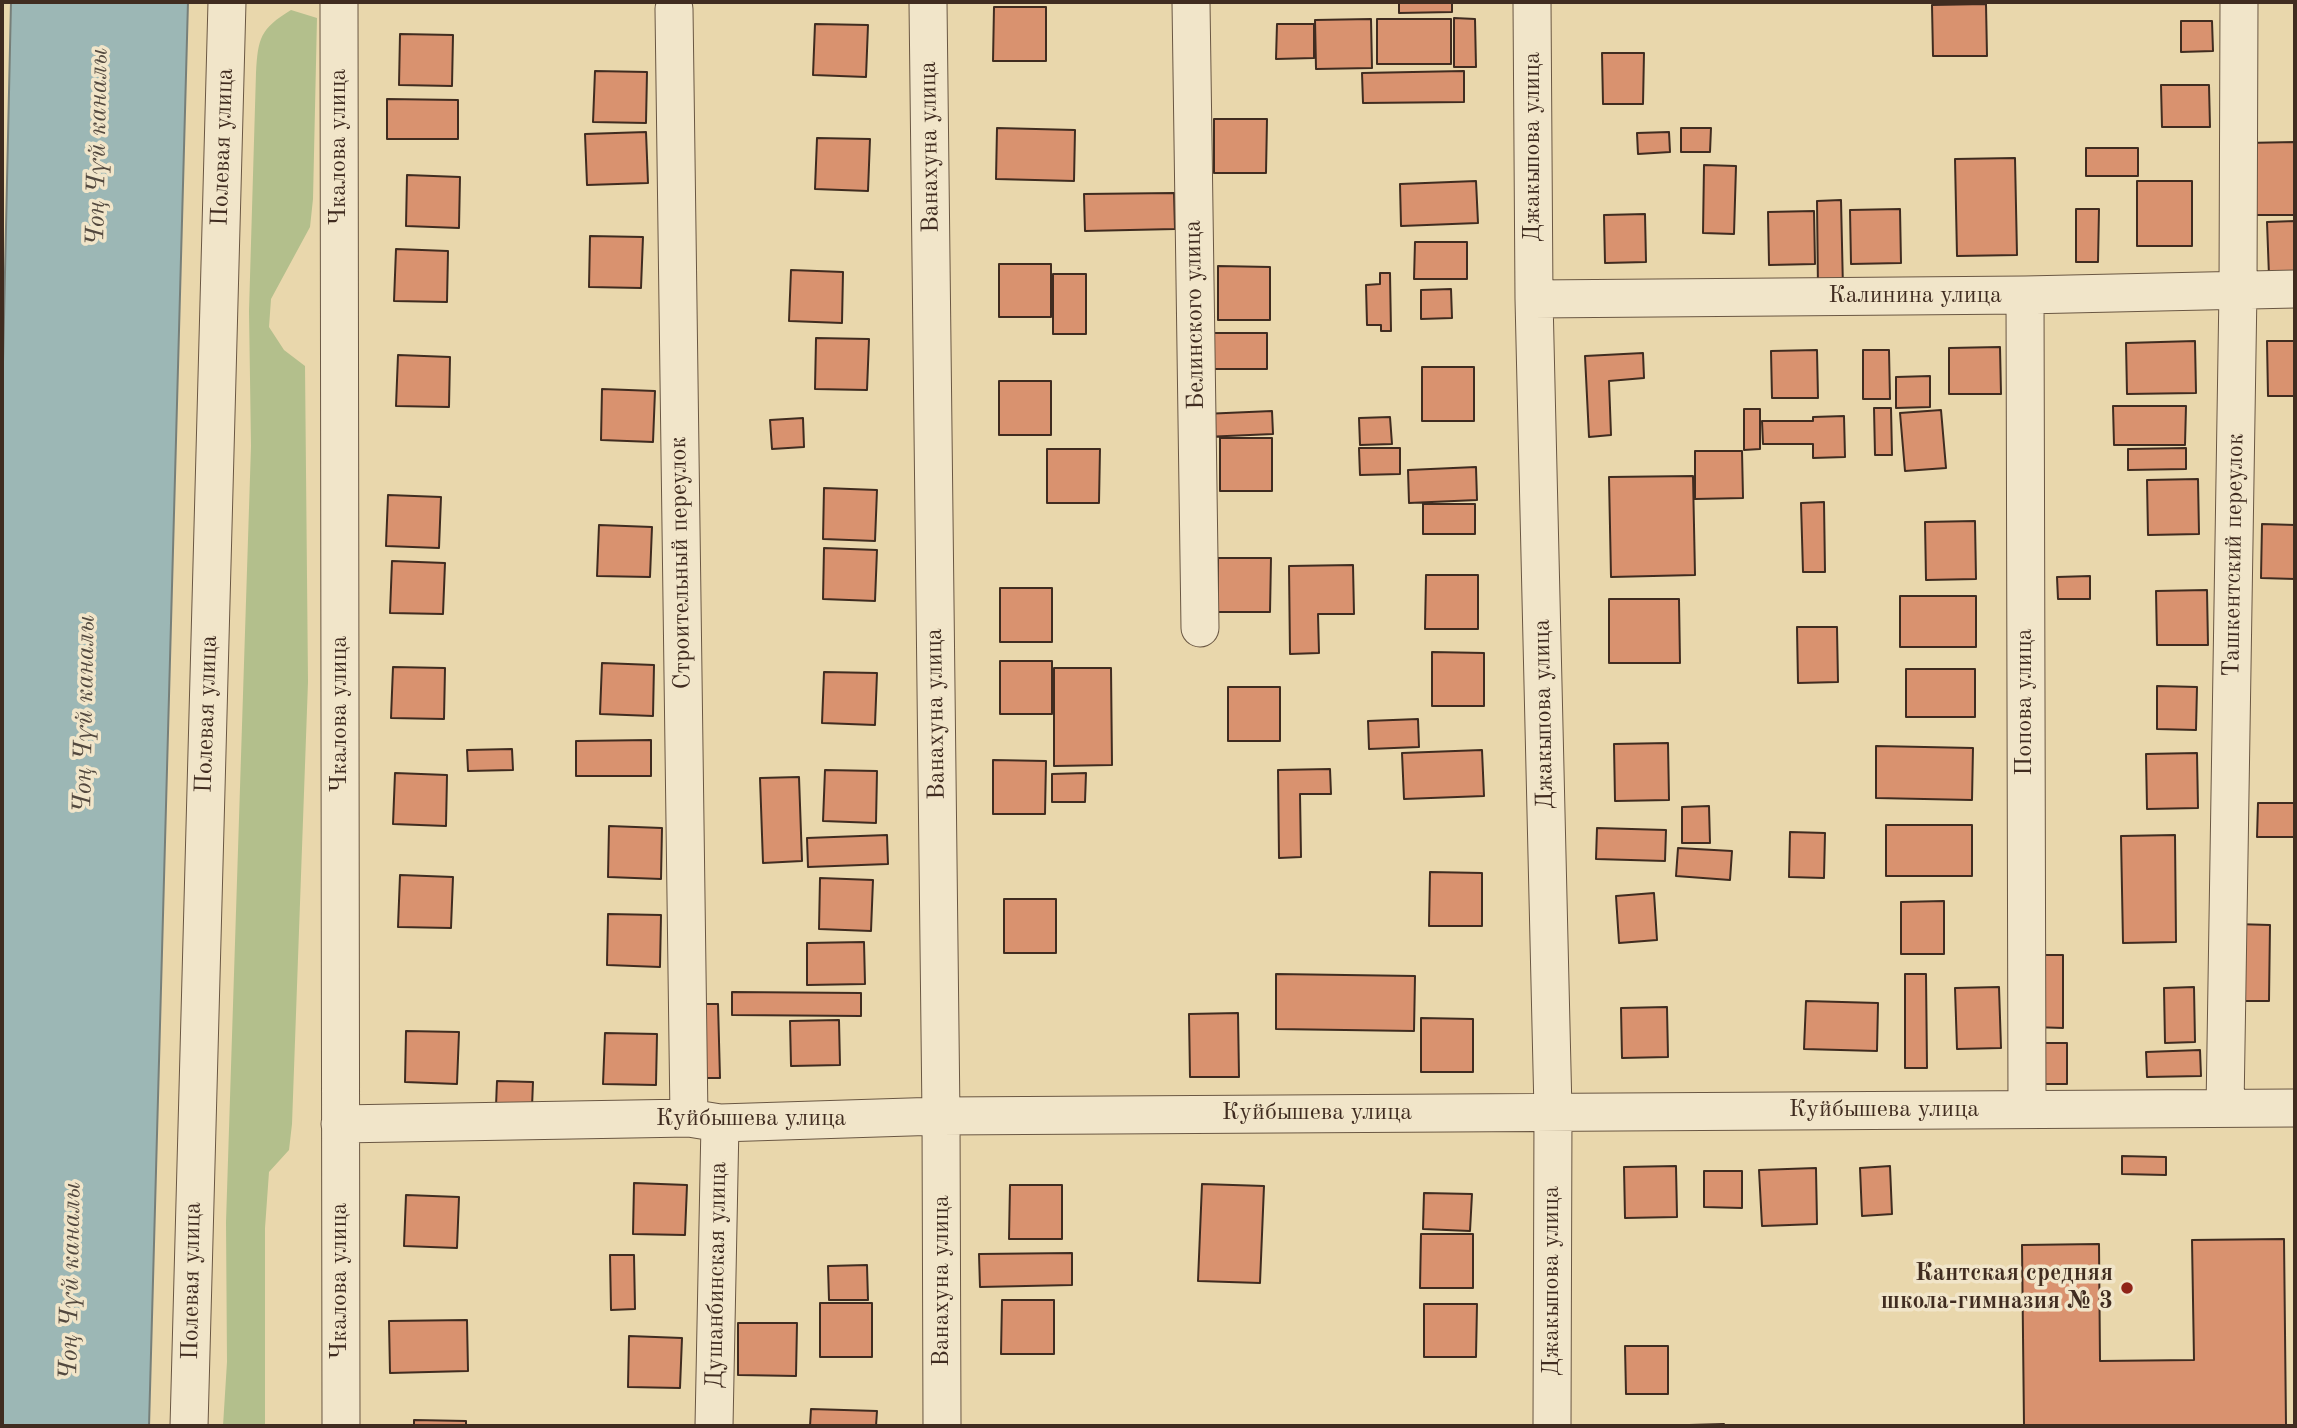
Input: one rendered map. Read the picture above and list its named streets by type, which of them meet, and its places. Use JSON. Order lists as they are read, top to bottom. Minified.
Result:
{"streets":{"street":["Полевая улица","Чкалова улица","Ванахуна улица","Джакыпова улица","Калинина улица","Белинского улица","Ташкентский переулок","Строительный переулок","Попова улица","Куйбышева улица","Душанбинская улица"]},"crossings":[["Чкалова улица","Куйбышева улица"],["Ванахуна улица","Куйбышева улица"],["Джакыпова улица","Калинина улица"],["Джакыпова улица","Куйбышева улица"],["Калинина улица","Ташкентский переулок"],["Калинина улица","Попова улица"],["Ташкентский переулок","Куйбышева улица"],["Строительный переулок","Куйбышева улица"],["Строительный переулок","Душанбинская улица"],["Попова улица","Куйбышева улица"],["Куйбышева улица","Душанбинская улица"]],"water":["Чоң Чүй каналы"],"places":["Кантская средняя школа-гимназия № 3"]}
